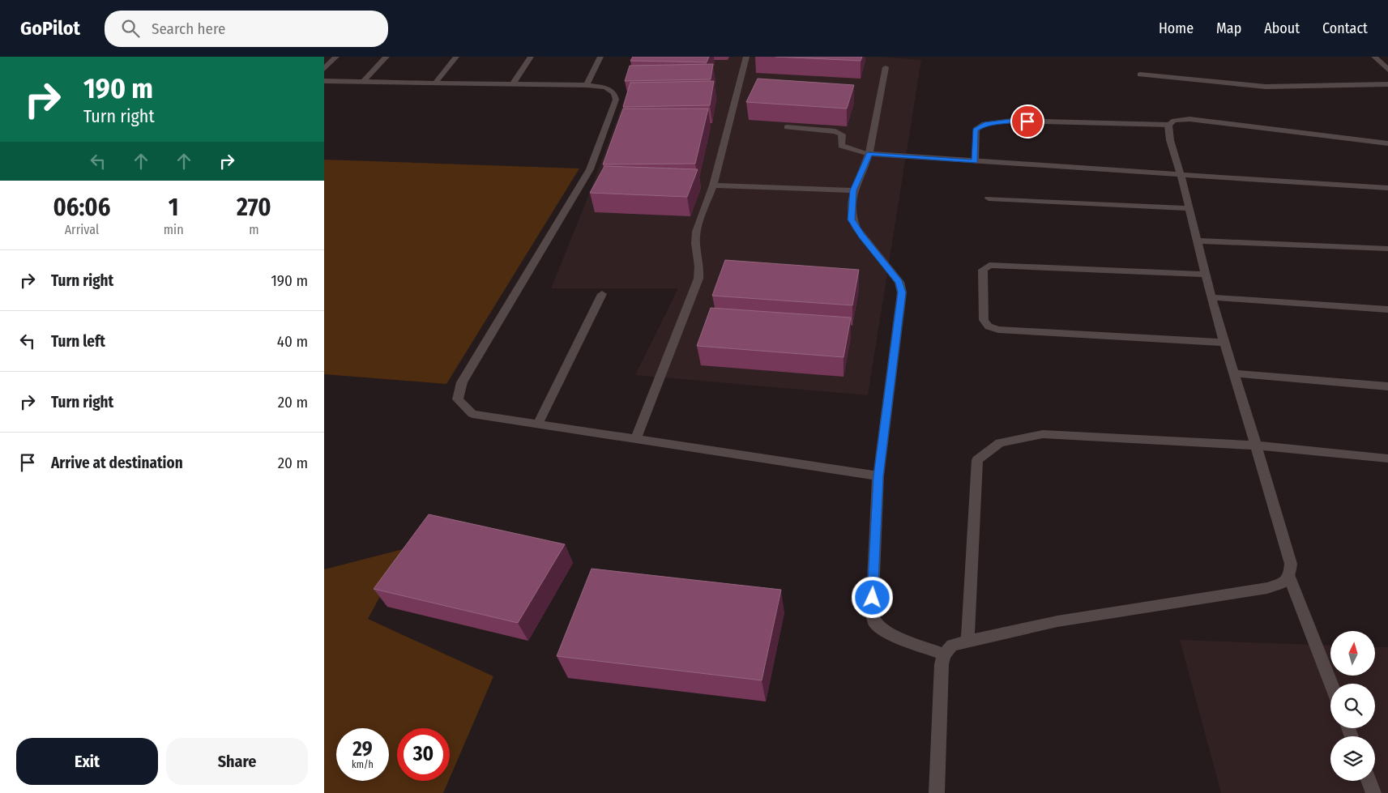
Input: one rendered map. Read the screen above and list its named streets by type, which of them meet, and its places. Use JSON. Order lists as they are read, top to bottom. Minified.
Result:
{"north":"top","page":{"header":"GoPilot","search":"Search here","nav":["Home","Map","About","Contact"],"turn":["190 m","Turn right"],"eta":["06:06","Arrival","1","min","270","m"],"list":[{"name":"Turn right","value":"190 m"},{"name":"Turn left","value":"40 m"},{"name":"Turn right","value":"20 m"},{"name":"Arrive at destination","value":"20 m"}],"speed":"29 km/h","limit":"30","buttons":["Exit","Share"]}}
